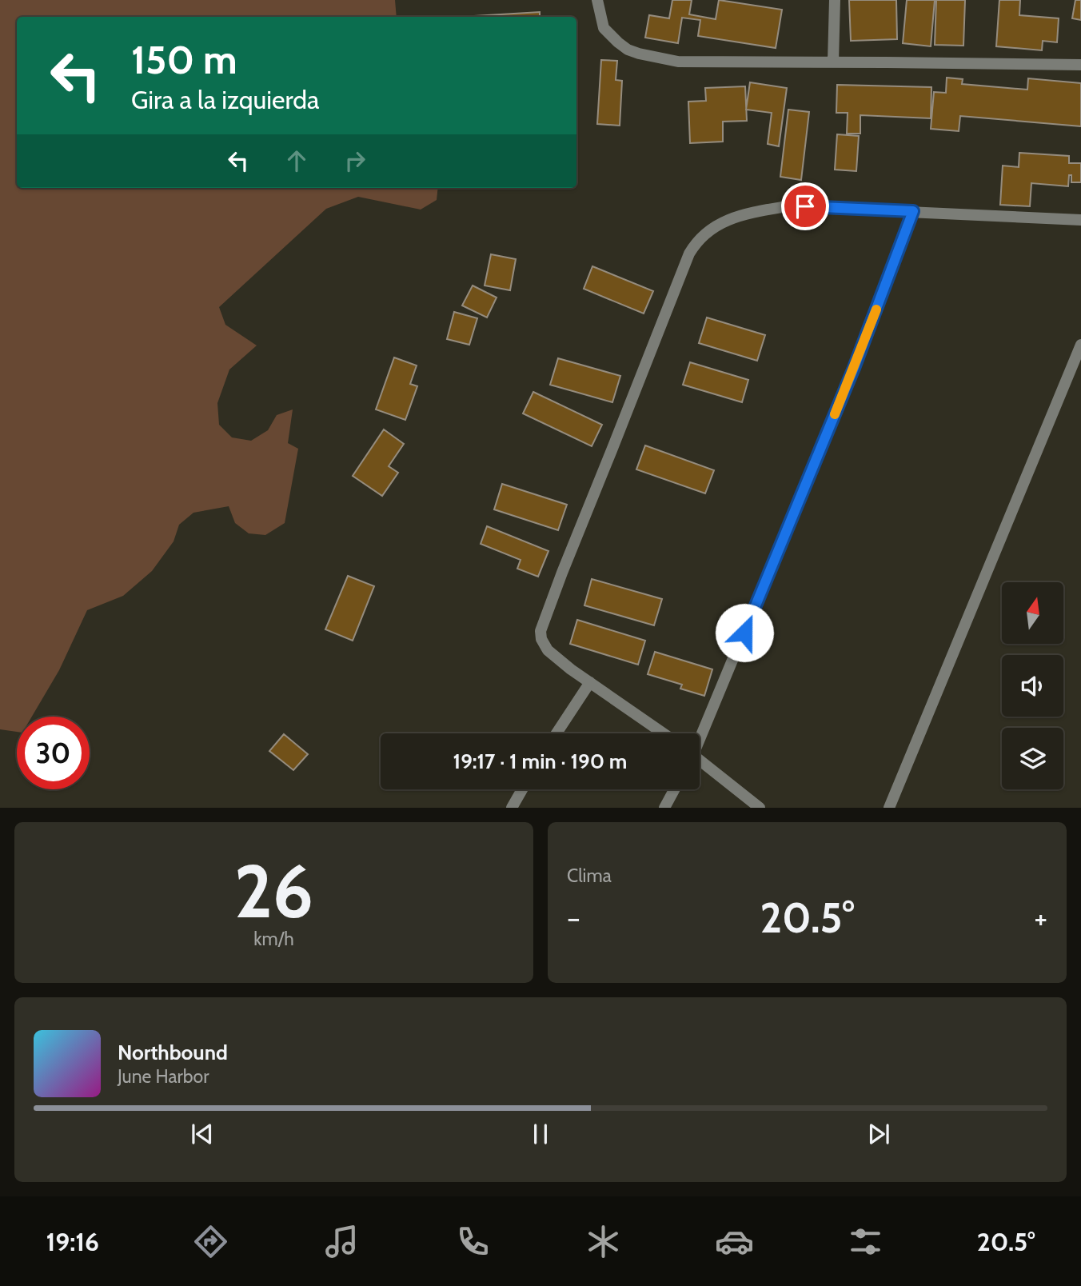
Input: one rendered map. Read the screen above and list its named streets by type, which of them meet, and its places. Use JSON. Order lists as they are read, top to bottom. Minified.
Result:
{"north":"top","page":{"turn":["150 m","Gira a la izquierda"],"limit":"30","trip":"19:17 · 1 min · 190 m","tile":[["26","km/h"],"Clima"],"heat":["−","20.5°","+"],"song":["Northbound","June Harbor"],"tabs":["19:16","20.5°"]}}
